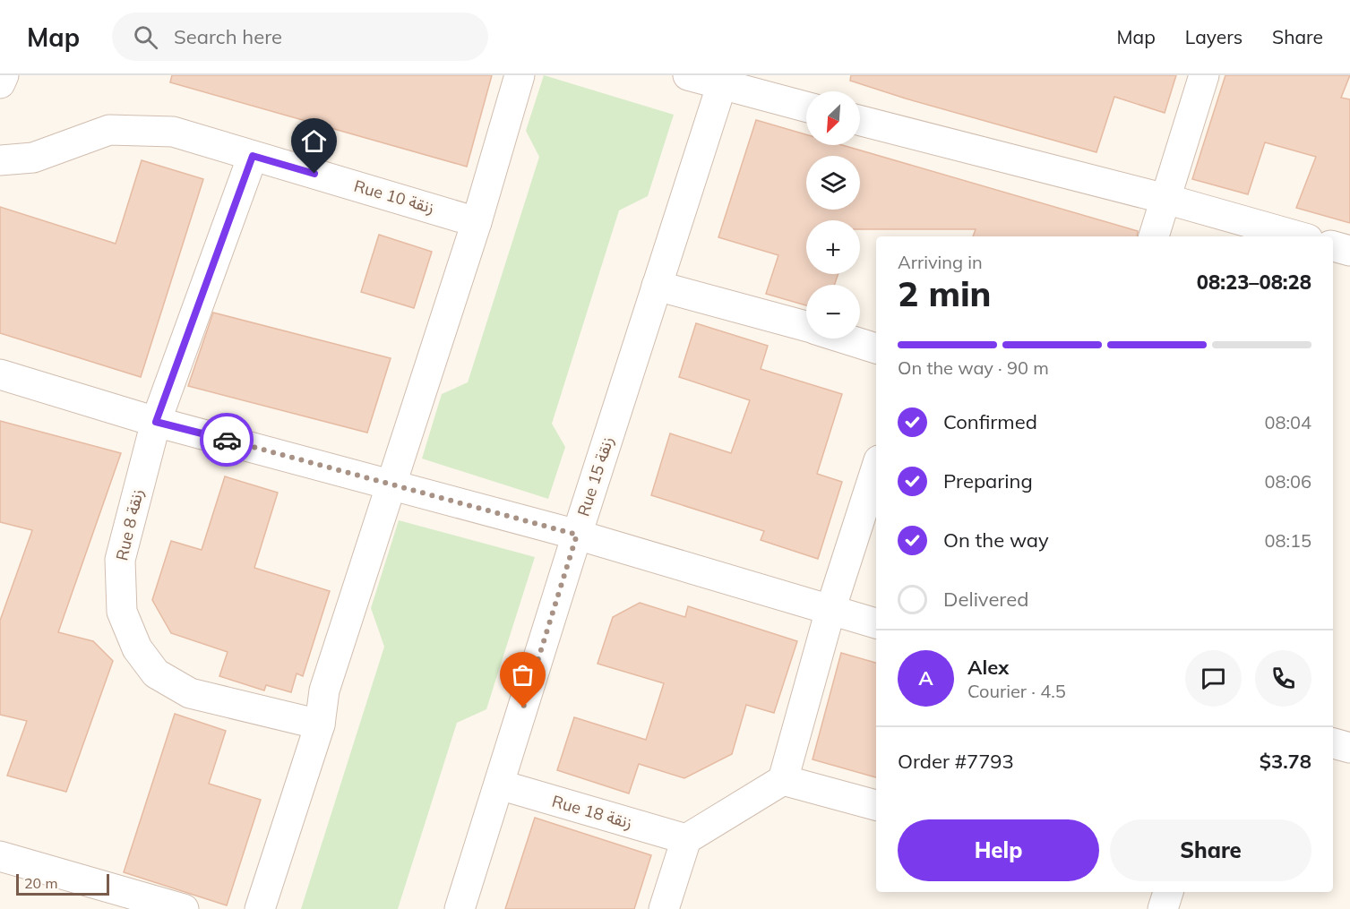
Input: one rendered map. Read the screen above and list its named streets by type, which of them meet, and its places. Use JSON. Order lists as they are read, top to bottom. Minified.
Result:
{"streets":{"street":["Rue 10 زنقة","Rue 15 زنقة","Rue 8 زنقة","Rue 18 زنقة"]},"crossings":[["Rue 10 زنقة","Rue 8 زنقة"],["Rue 15 زنقة","Rue 18 زنقة"]],"scale_bar":"20 m","north":"bottom left","page":{"header":"Map","search":"Search here","nav":["Map","Layers","Share"],"map_buttons":["+","−"],"heading":["2 min","Arriving in","08:23–08:28"],"panel":["Alex","Courier · 4.5","Order #7793","$3.78"],"bar":"On the way · 90 m","list":[["Confirmed","08:04"],["Preparing","08:06"],["On the way","08:15"],"Delivered"],"round":"A","buttons":["Help","Share"],"scale":"20 m"}}
